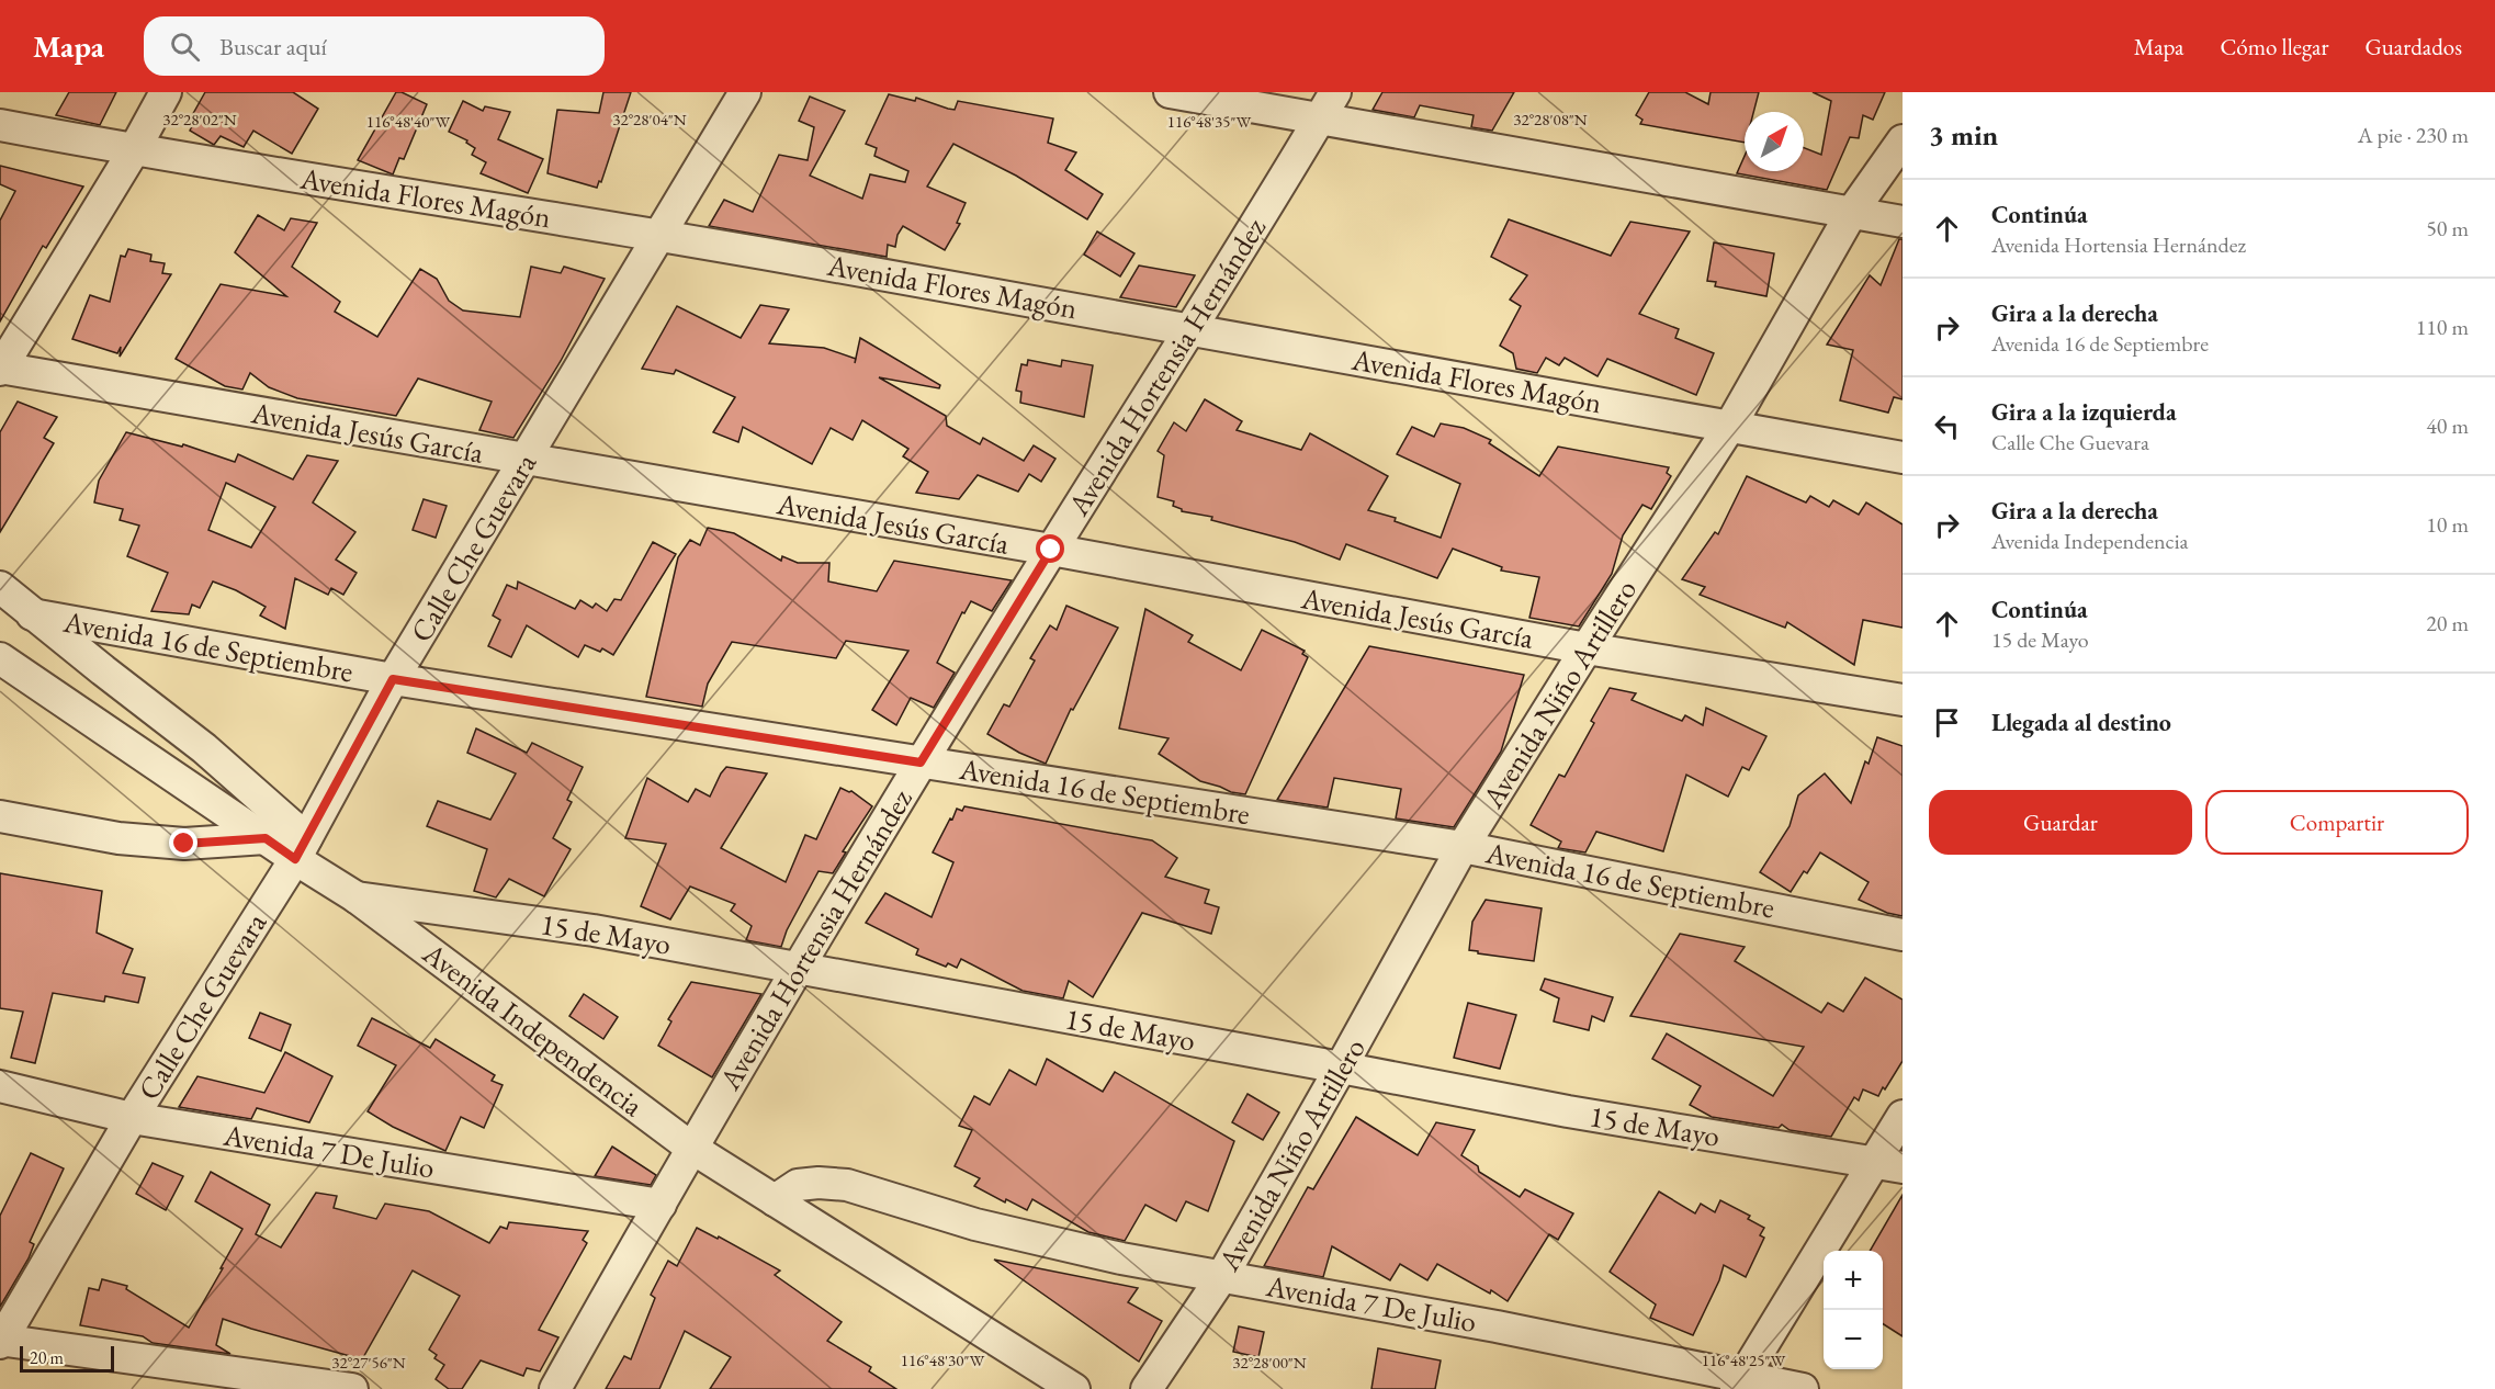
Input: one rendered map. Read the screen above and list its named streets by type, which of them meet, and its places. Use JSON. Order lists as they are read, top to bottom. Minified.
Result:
{"streets":{"street":["Avenida Flores Magón","Avenida Hortensia Hernández","Avenida Jesús García","Calle Che Guevara","Avenida 16 de Septiembre","Avenida Niño Artillero","15 de Mayo","Avenida Independencia","Avenida 7 De Julio"]},"crossings":[["Avenida Flores Magón","Avenida Hortensia Hernández"],["Avenida Flores Magón","Calle Che Guevara"],["Avenida Flores Magón","Avenida Niño Artillero"],["Avenida Hortensia Hernández","Avenida Jesús García"],["Avenida Hortensia Hernández","Avenida 16 de Septiembre"],["Avenida Hortensia Hernández","15 de Mayo"],["Avenida Hortensia Hernández","Avenida Independencia"],["Avenida Hortensia Hernández","Avenida 7 De Julio"],["Avenida Jesús García","Calle Che Guevara"],["Avenida Jesús García","Avenida Niño Artillero"],["Calle Che Guevara","Avenida 16 de Septiembre"],["Calle Che Guevara","Avenida Independencia"],["Calle Che Guevara","Avenida 7 De Julio"],["Avenida 16 de Septiembre","Avenida Niño Artillero"],["Avenida Niño Artillero","15 de Mayo"],["Avenida Niño Artillero","Avenida 7 De Julio"],["15 de Mayo","Avenida Independencia"],["Avenida Independencia","Avenida 7 De Julio"]],"scale_bar":"20 m","north":"top right","page":{"header":"Mapa","search":"Buscar aquí","nav":["Mapa","Cómo llegar","Guardados"],"heading":["3 min","A pie · 230 m"],"list":[["Continúa","Avenida Hortensia Hernández","50 m"],["Gira a la derecha","Avenida 16 de Septiembre","110 m"],["Gira a la izquierda","Calle Che Guevara","40 m"],["Gira a la derecha","Avenida Independencia","10 m"],["Continúa","15 de Mayo","20 m"],"Llegada al destino"],"buttons":["Guardar","Compartir"],"map_buttons":["+","−"],"scale":"20 m"},"coordinates":["32°28'02\"N","32°28'04\"N","32°28'08\"N","116°48'40\"W","116°48'35\"W","116°48'30\"W","116°48'25\"W","32°27'56\"N","32°28'00\"N"]}
